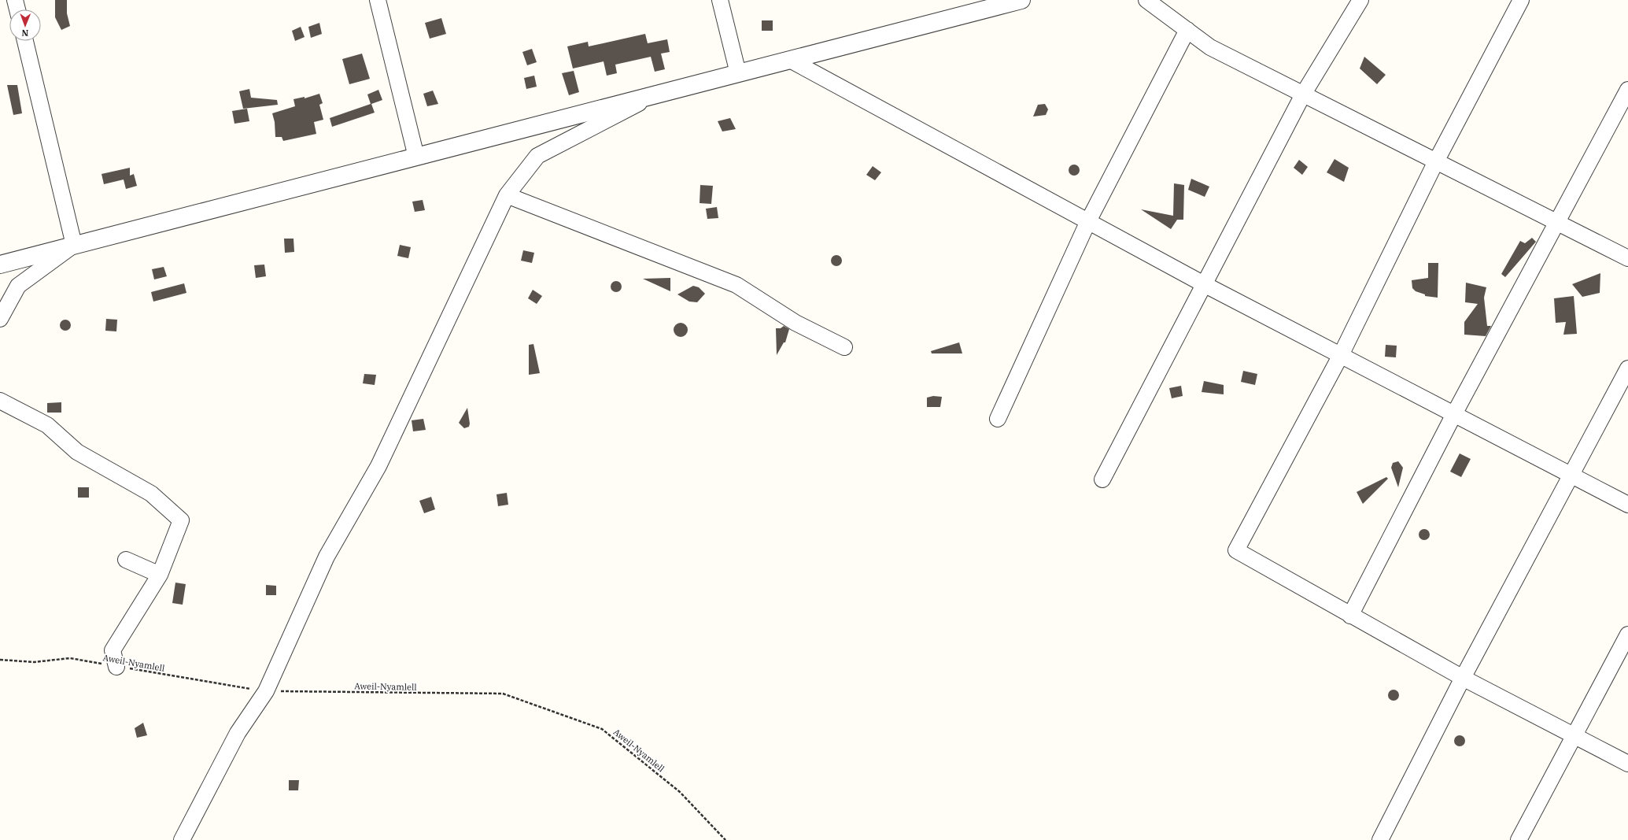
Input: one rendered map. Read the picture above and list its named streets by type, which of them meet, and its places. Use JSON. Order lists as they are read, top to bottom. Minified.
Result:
{"streets":{"path":["Aweil-Nyamlell"]},"north":"bottom"}
